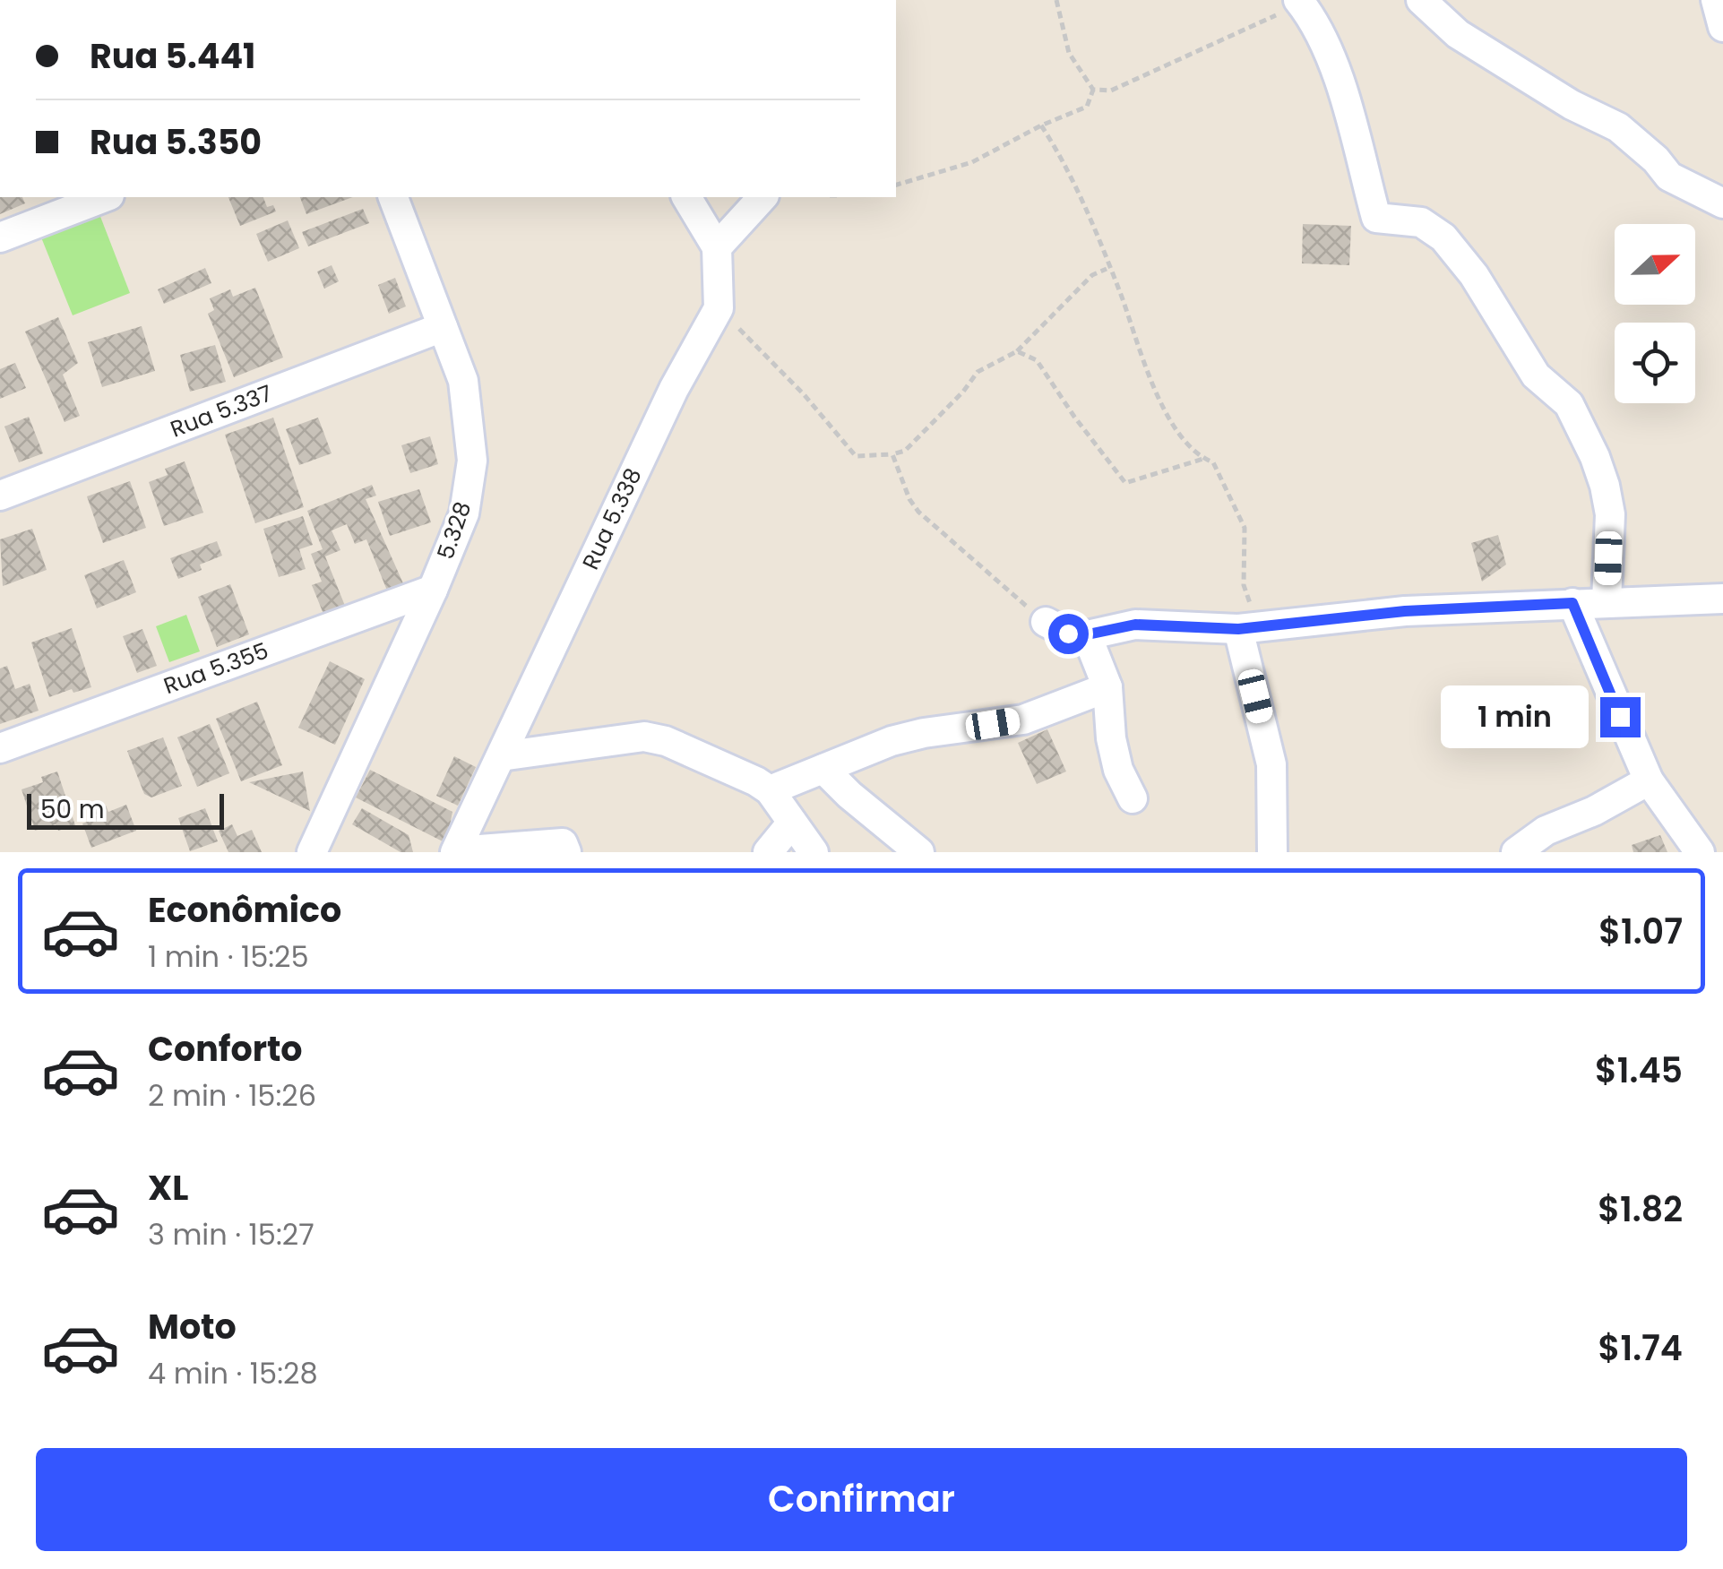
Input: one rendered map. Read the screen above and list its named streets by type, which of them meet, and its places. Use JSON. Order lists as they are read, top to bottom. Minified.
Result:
{"streets":{"street":["Rua 5.337","Rua 5.338","5.328","Rua 5.355"]},"crossings":[["Rua 5.337","5.328"],["5.328","Rua 5.355"]],"scale_bar":"50 m","north":"right","page":{"banner":["Rua 5.441","Rua 5.350"],"bubble":"1 min","scale":"50 m","list":[{"name":"Econômico","note":"1 min · 15:25","value":"$1.07"},{"name":"Conforto","note":"2 min · 15:26","value":"$1.45"},{"name":"XL","note":"3 min · 15:27","value":"$1.82"},{"name":"Moto","note":"4 min · 15:28","value":"$1.74"}],"buttons":"Confirmar"}}
